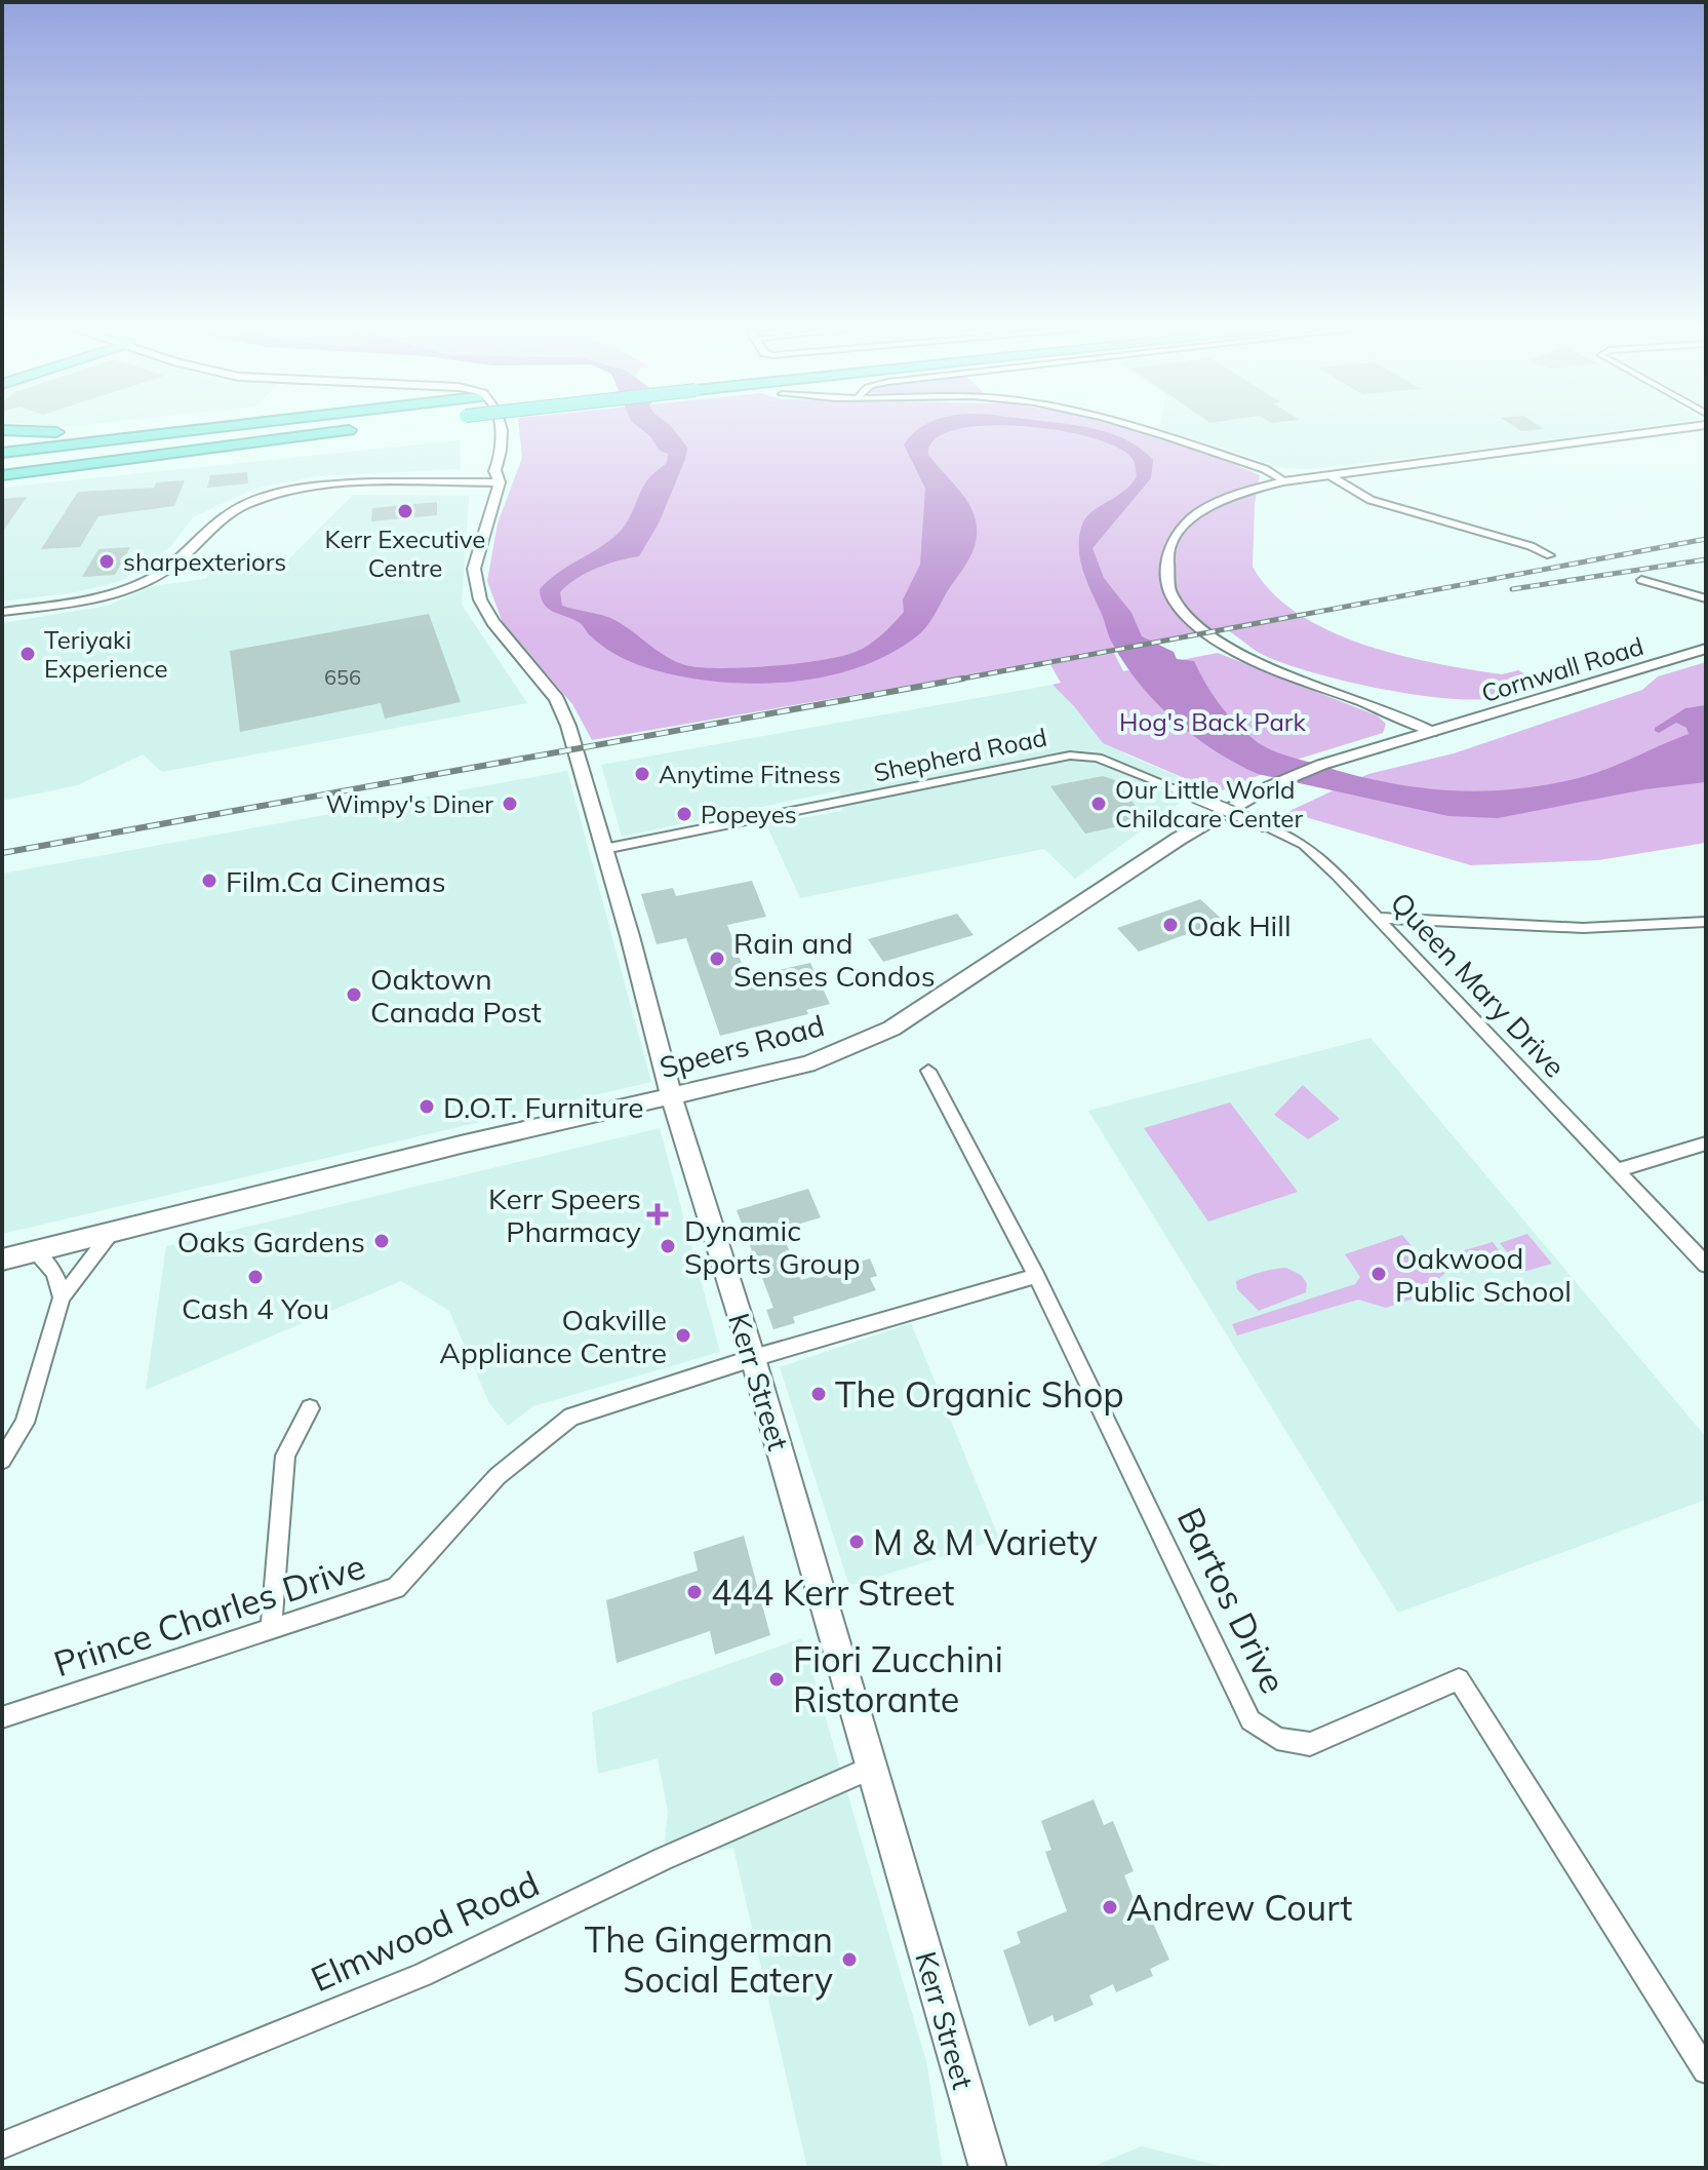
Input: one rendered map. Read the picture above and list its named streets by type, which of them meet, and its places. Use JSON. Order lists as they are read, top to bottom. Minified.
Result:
{"streets":{"main road":["Cornwall Road","Speers Road","Kerr Street"],"street":["Shepherd Road","Queen Mary Drive","Bartos Drive","Prince Charles Drive","Elmwood Road"]},"crossings":[["Cornwall Road","Speers Road"],["Shepherd Road","Queen Mary Drive"],["Shepherd Road","Kerr Street"],["Speers Road","Kerr Street"],["Kerr Street","Prince Charles Drive"],["Kerr Street","Elmwood Road"],["Bartos Drive","Prince Charles Drive"]],"parks":["Hog's Back Park"],"places":{"other":["Kerr Executive Centre","sharpexteriors","Teriyaki Experience","Anytime Fitness","Wimpy's Diner","Our Little World Childcare Center","Popeyes","Film.Ca Cinemas","Oak Hill","Rain and Senses Condos","Oaktown Canada Post","D.O.T. Furniture","Oaks Gardens","Dynamic Sports Group","Oakwood Public School","Cash 4 You","Oakville Appliance Centre","The Organic Shop","M & M Variety","444 Kerr Street","Fiori Zucchini Ristorante","Andrew Court","The Gingerman Social Eatery"],"health":["Kerr Speers Pharmacy"]},"house_numbers":["656"]}
